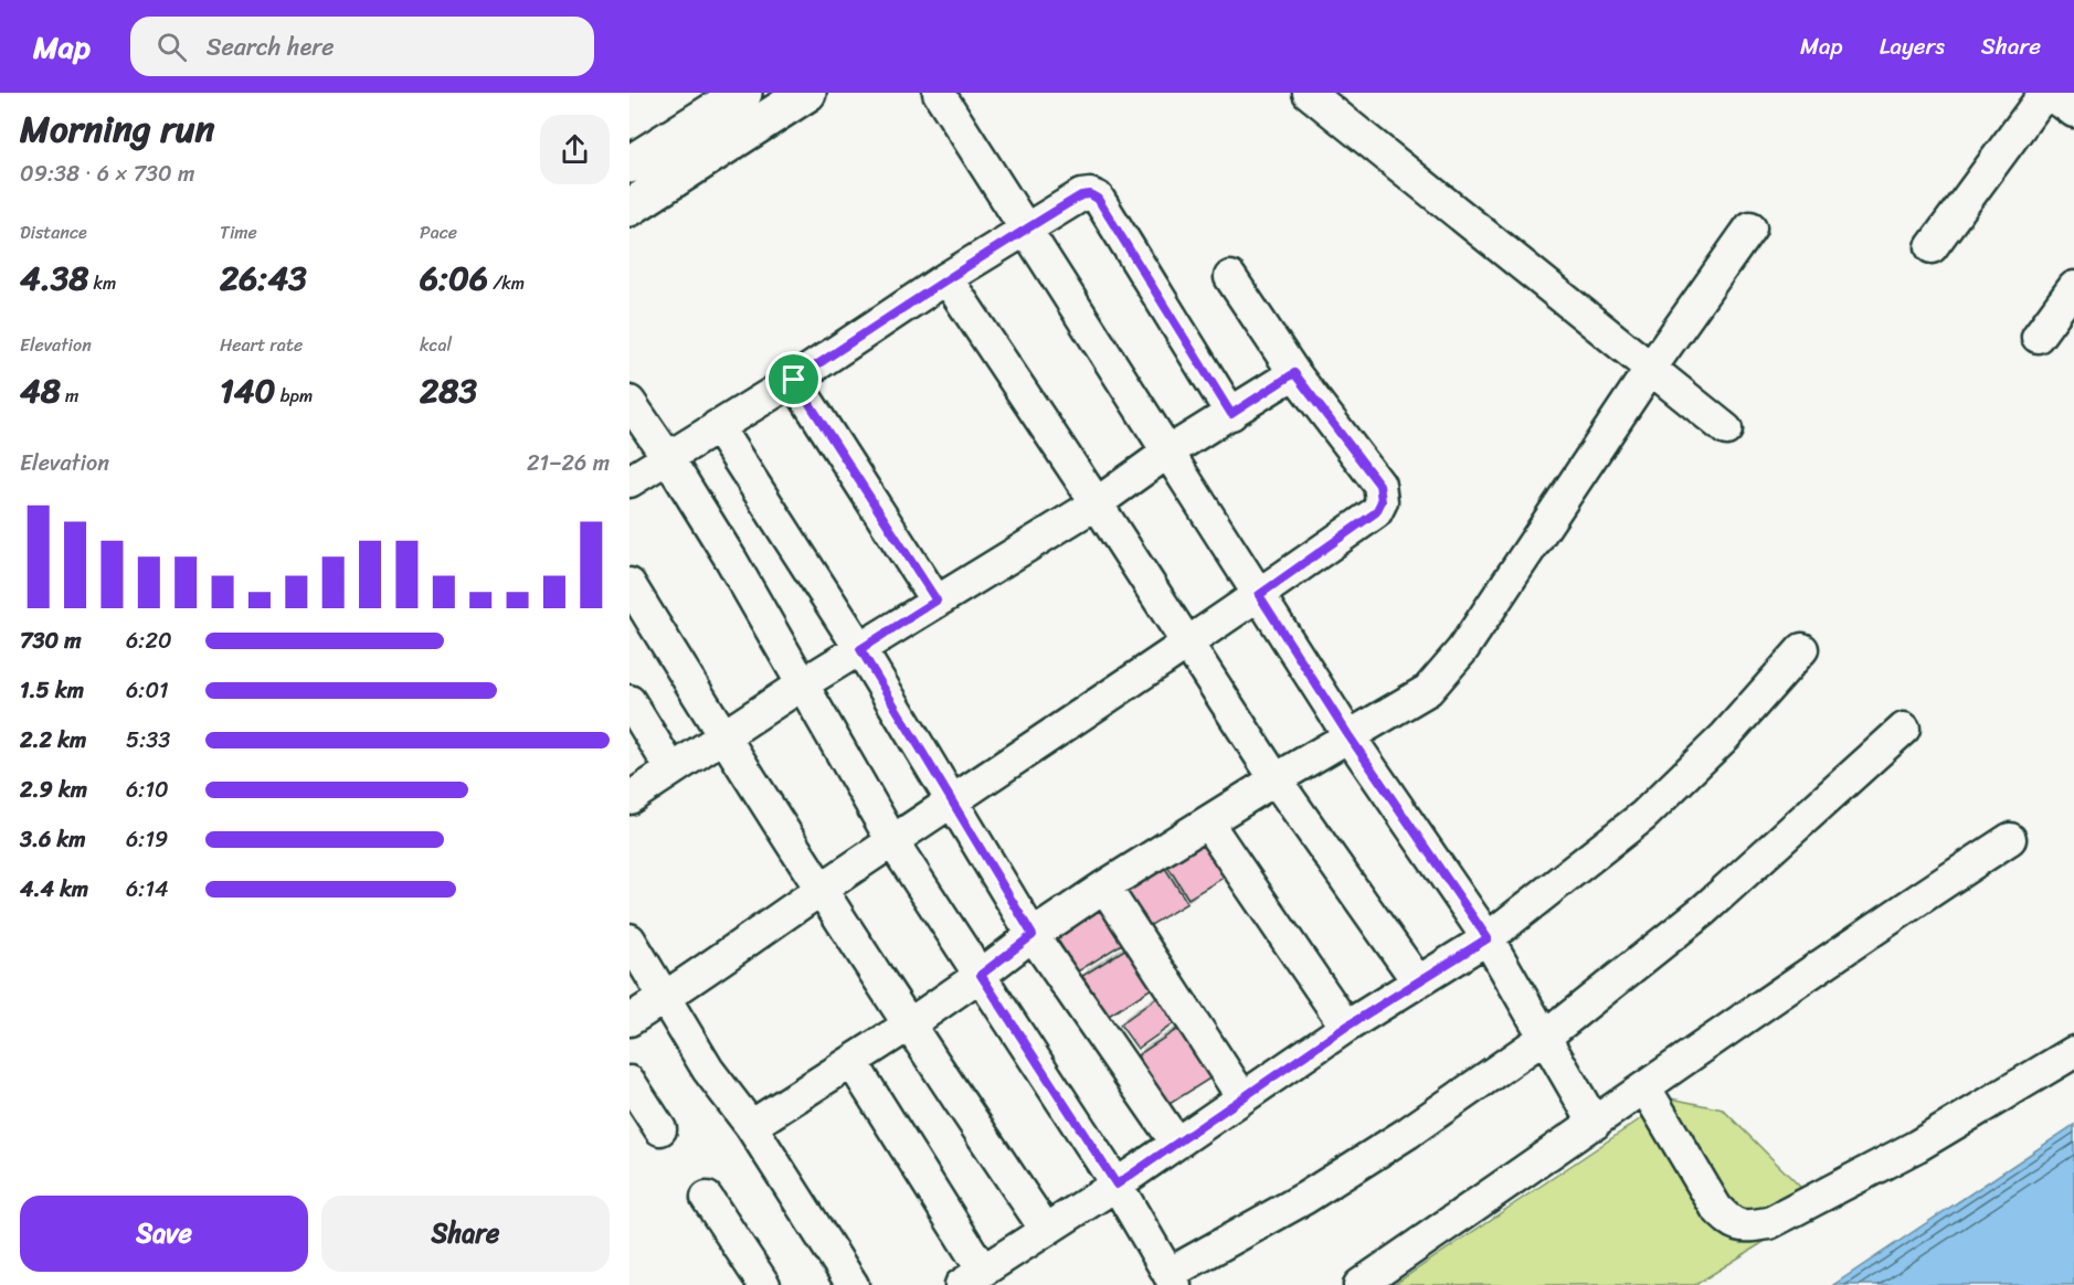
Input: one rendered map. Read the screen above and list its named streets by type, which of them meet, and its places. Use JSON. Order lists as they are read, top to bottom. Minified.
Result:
{"page":{"header":"Map","search":"Search here","nav":["Map","Layers","Share"],"heading":["Morning run","09:38 · 6 × 730 m"],"stats":[["Distance","4.38 km"],["Time","26:43"],["Pace","6:06 /km"],["Elevation","48 m"],["Heart rate","140 bpm"],["kcal","283"]],"chart":["Elevation","21–26 m"],"list":[{"name":"730 m","note":"6:20"},{"name":"1.5 km","note":"6:01"},{"name":"2.2 km","note":"5:33"},{"name":"2.9 km","note":"6:10"},{"name":"3.6 km","note":"6:19"},{"name":"4.4 km","note":"6:14"}],"buttons":["Save","Share"]}}
